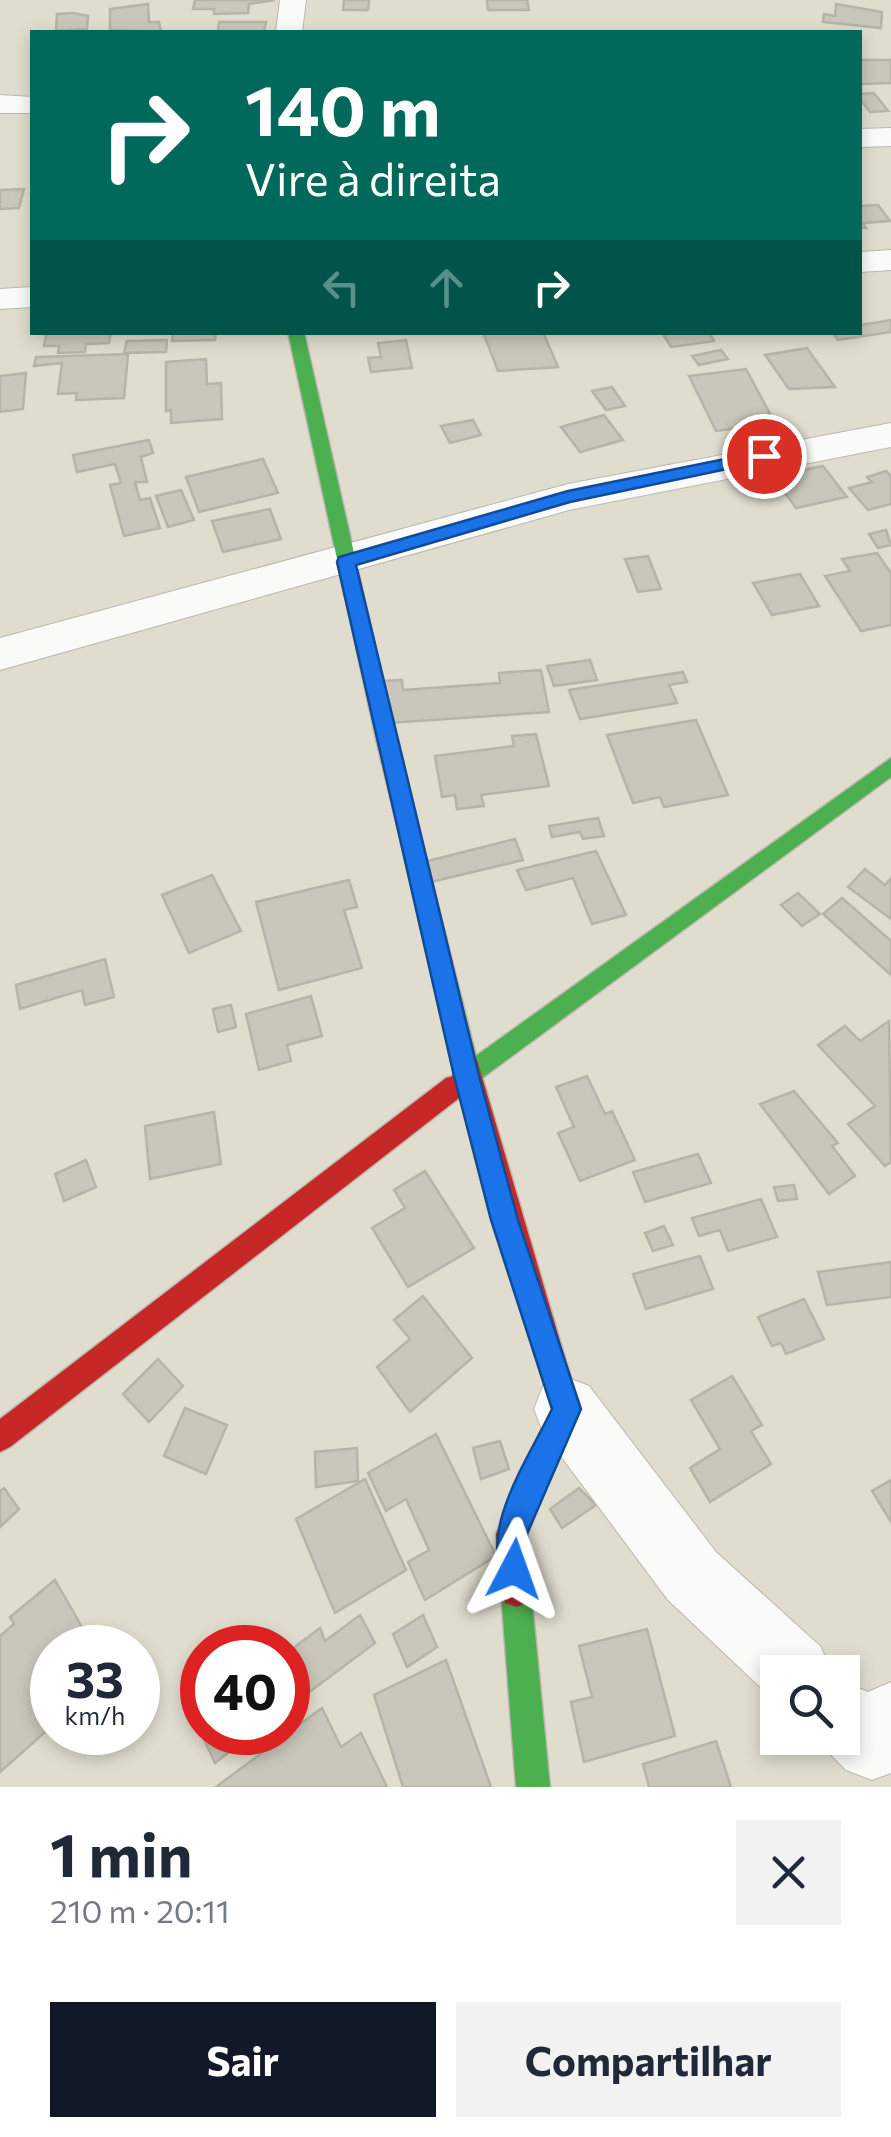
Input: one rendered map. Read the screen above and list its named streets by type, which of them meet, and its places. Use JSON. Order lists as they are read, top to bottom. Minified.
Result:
{"page":{"turn":["140 m","Vire à direita"],"speed":"33 km/h","limit":"40","heading":["1 min","210 m · 20:11"],"buttons":["Sair","Compartilhar"]}}
